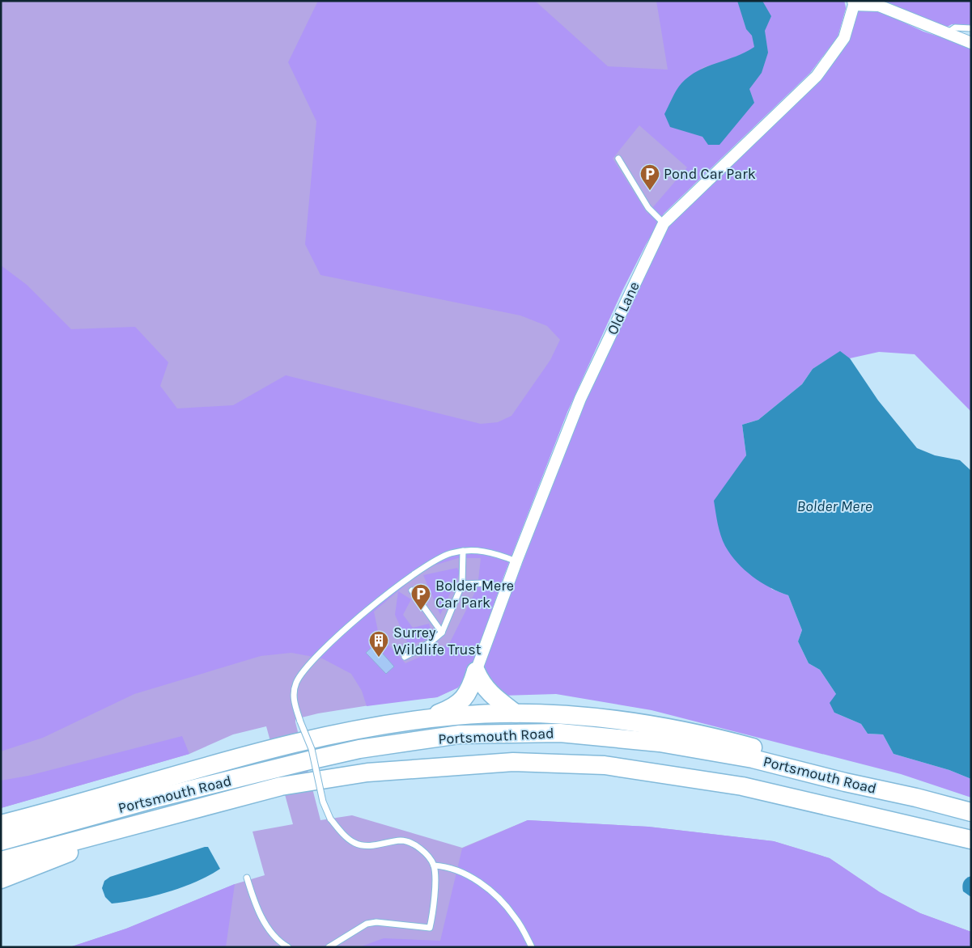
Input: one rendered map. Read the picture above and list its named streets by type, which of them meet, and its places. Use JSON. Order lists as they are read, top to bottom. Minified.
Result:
{"streets":{"highway":["Portsmouth Road"],"street":["Old Lane"]},"water":["Bolder Mere"],"places":{"parking":["Pond Car Park","Bolder Mere Car Park"],"building":["Surrey Wildlife Trust"]}}
